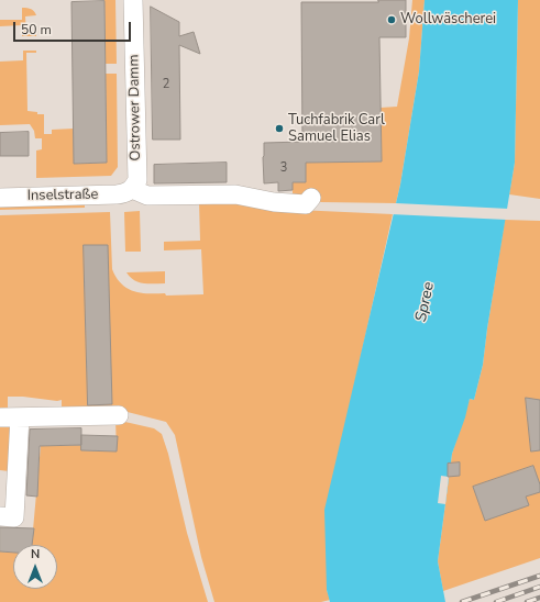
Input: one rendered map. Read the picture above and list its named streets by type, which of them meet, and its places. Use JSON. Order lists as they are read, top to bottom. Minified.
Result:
{"streets":{"street":["Ostrower Damm","Inselstraße"]},"crossings":[["Ostrower Damm","Inselstraße"]],"water":["Spree"],"places":["Wollwäscherei","Tuchfabrik Carl Samuel Elias"],"house_numbers":["2","3"],"scale_bar":"50 m","north":"top"}
